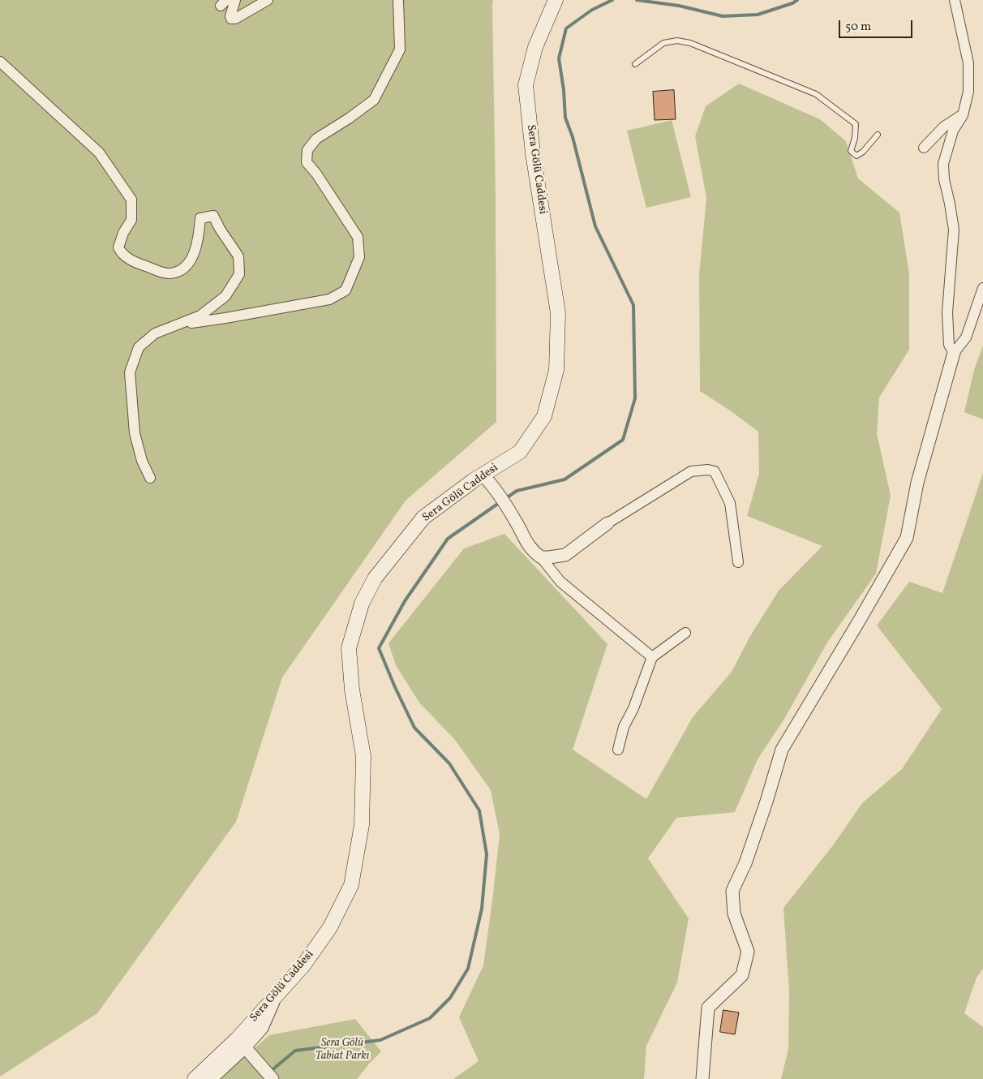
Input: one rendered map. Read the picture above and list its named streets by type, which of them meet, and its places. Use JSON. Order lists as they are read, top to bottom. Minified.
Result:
{"streets":{"main road":["Sera Gölü Caddesi"]},"parks":["Sera Gölü Tabiat Parkı"],"scale_bar":"50 m"}
